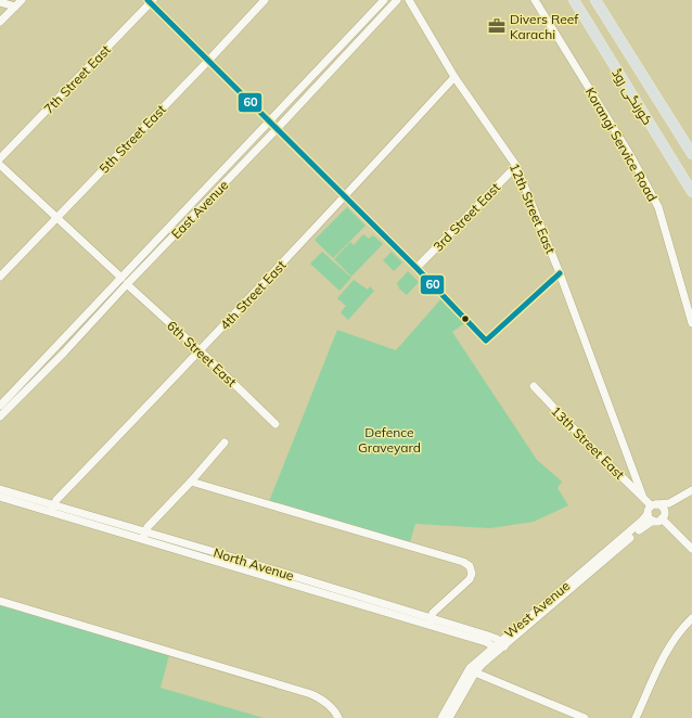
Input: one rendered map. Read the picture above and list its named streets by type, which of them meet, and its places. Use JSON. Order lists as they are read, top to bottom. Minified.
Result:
{"streets":{"main road":["کورنگی روڈ"],"street":["7th Street East","5th Street East","Korangi Service Road","12th Street East","East Avenue","3rd Street East","4th Street East","6th Street East","13th Street East","North Avenue","West Avenue"]},"crossings":[["5th Street East","6th Street East"],["12th Street East","3rd Street East"],["12th Street East","4th Street East"],["12th Street East","13th Street East"],["12th Street East","West Avenue"],["East Avenue","6th Street East"],["4th Street East","6th Street East"],["4th Street East","North Avenue"],["North Avenue","West Avenue"]],"parks":["Defence Graveyard"],"places":{"office":["Divers Reef Karachi"]},"lines":["transit line 60"]}
